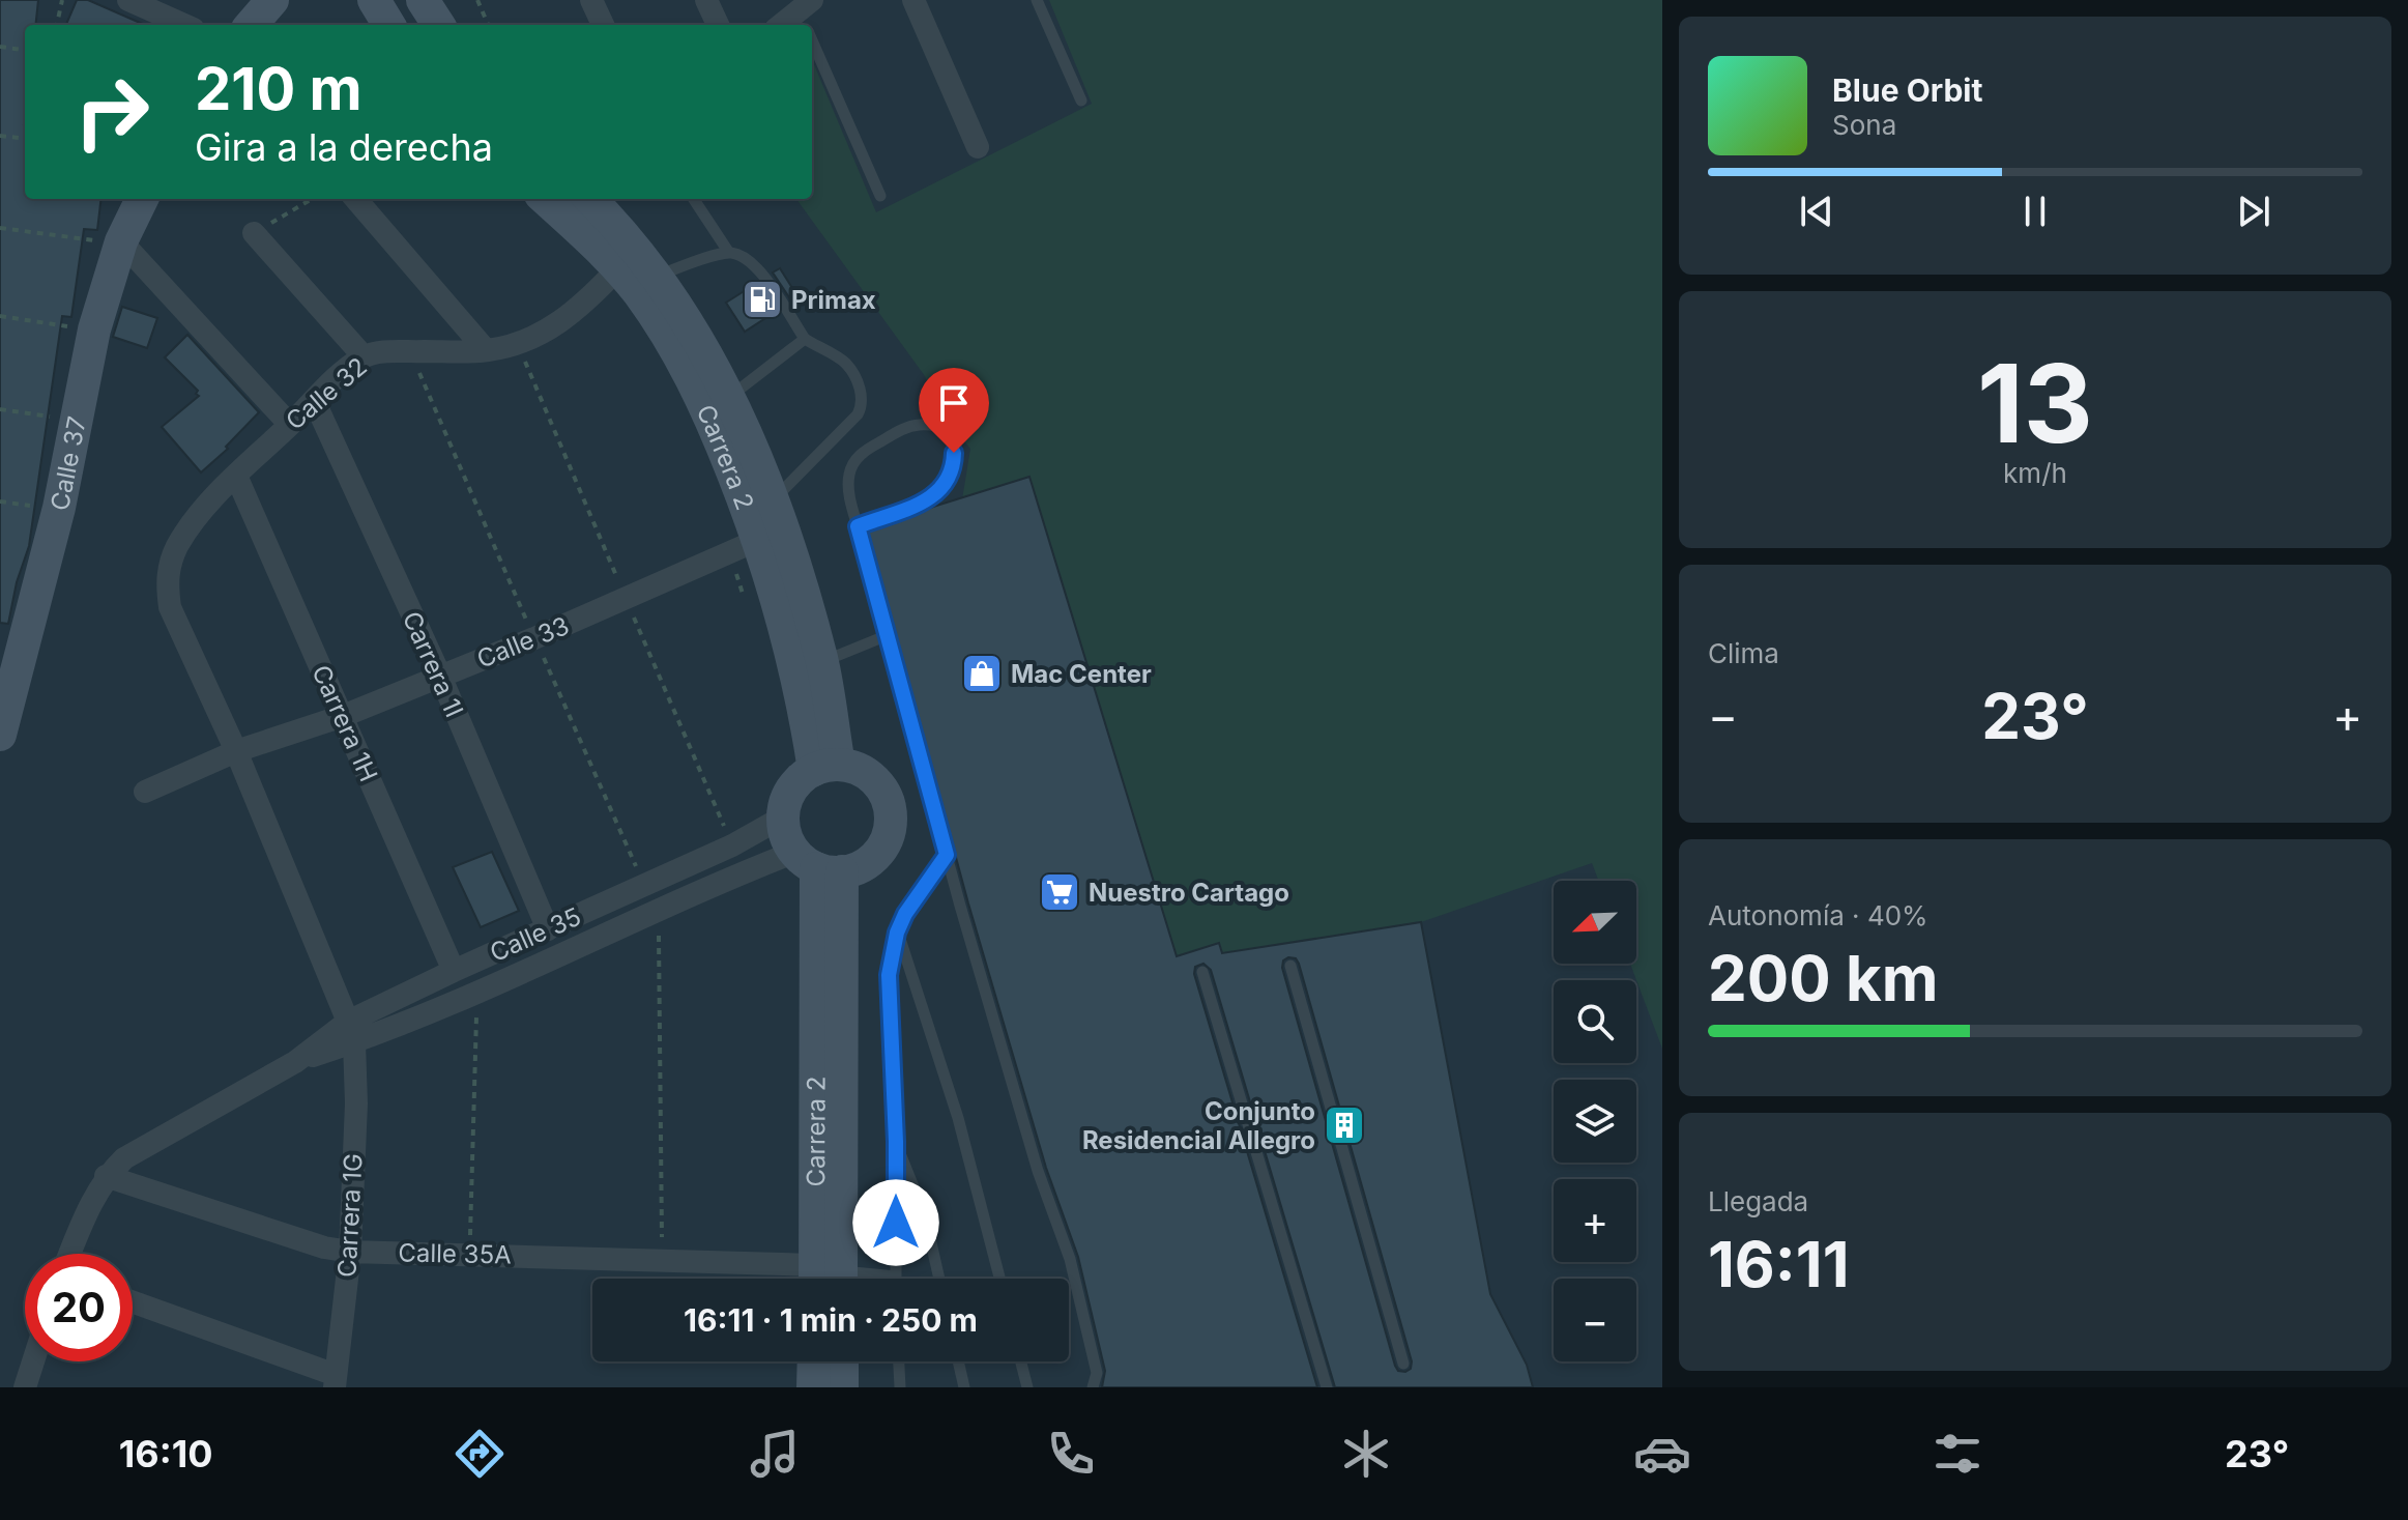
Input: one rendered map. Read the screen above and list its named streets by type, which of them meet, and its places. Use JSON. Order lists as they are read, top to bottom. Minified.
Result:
{"streets":{"main road":["Carrera 2","Calle 37"],"street":["Calle 32","Calle 33","Carrera 1I","Carrera 1H","Calle 35","Carrera 1G","Calle 35A"]},"crossings":[["Calle 32","Carrera 2"],["Calle 32","Calle 33"],["Calle 32","Carrera 1I"],["Calle 32","Carrera 1H"],["Carrera 2","Calle 33"],["Carrera 2","Calle 35"],["Calle 33","Carrera 1I"],["Calle 33","Carrera 1H"],["Carrera 1I","Calle 35"],["Carrera 1H","Calle 35"],["Calle 35","Carrera 1G"],["Calle 35","Calle 35A"],["Carrera 1G","Calle 35A"]],"places":{"fuel station":["Primax"],"shop":["Mac Center"],"supermarket":["Nuestro Cartago"],"building":["Conjunto Residencial Allegro"]},"north":"bottom left","page":{"turn":["210 m","Gira a la derecha"],"song":["Blue Orbit","Sona"],"tile":[["13","km/h"],"Clima",["Autonomía · 40%","200 km"],["Llegada","16:11"]],"heat":["−","23°","+"],"map_buttons":["+","−"],"limit":"20","trip":"16:11 · 1 min · 250 m","tabs":["16:10","23°"]}}
